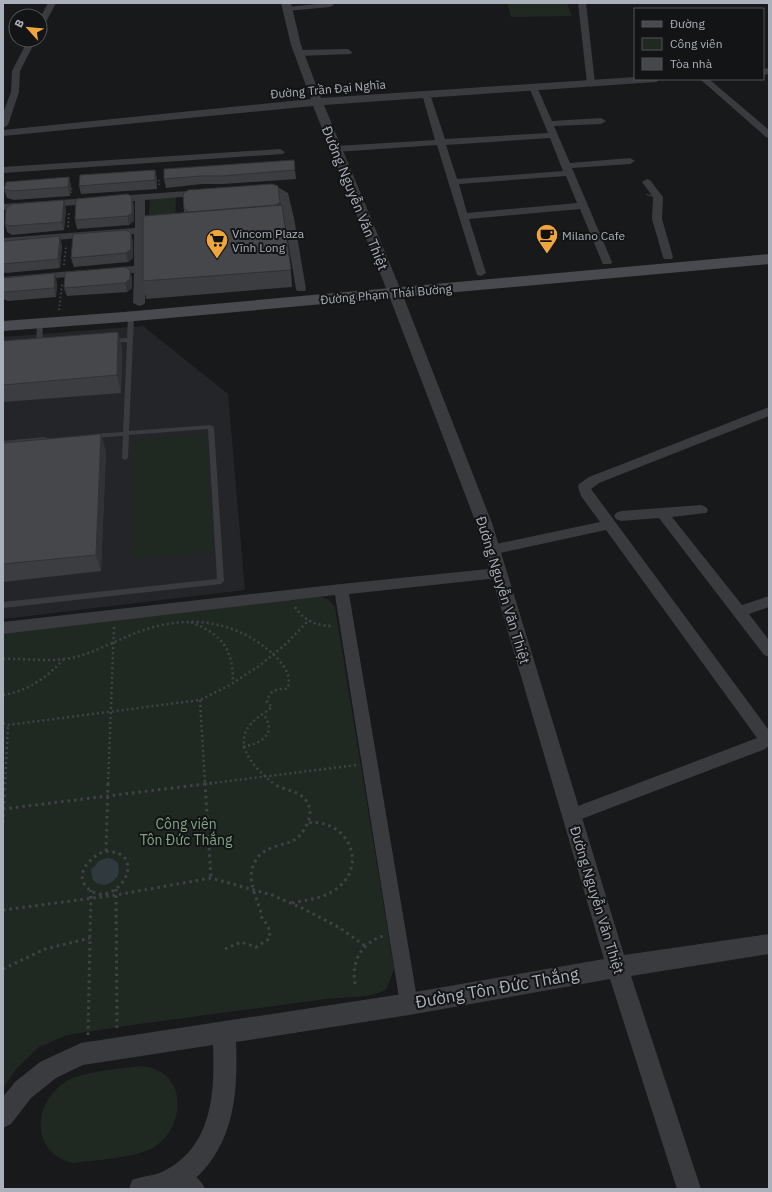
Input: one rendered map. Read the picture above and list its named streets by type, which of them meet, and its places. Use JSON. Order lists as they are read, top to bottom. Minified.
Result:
{"streets":{"main road":["Đường Phạm Thái Bường"],"street":["Đường Trần Đại Nghĩa","Đường Nguyễn Văn Thiệt","Đường Tôn Đức Thắng"]},"crossings":[["Đường Trần Đại Nghĩa","Đường Nguyễn Văn Thiệt"],["Đường Nguyễn Văn Thiệt","Đường Phạm Thái Bường"],["Đường Nguyễn Văn Thiệt","Đường Tôn Đức Thắng"]],"parks":["Công viên Tôn Đức Thắng"],"places":{"cafe":["Milano Cafe"],"supermarket":["Vincom Plaza Vĩnh Long"]},"legend":["Đường","Công viên","Tòa nhà"],"north":"top left"}
